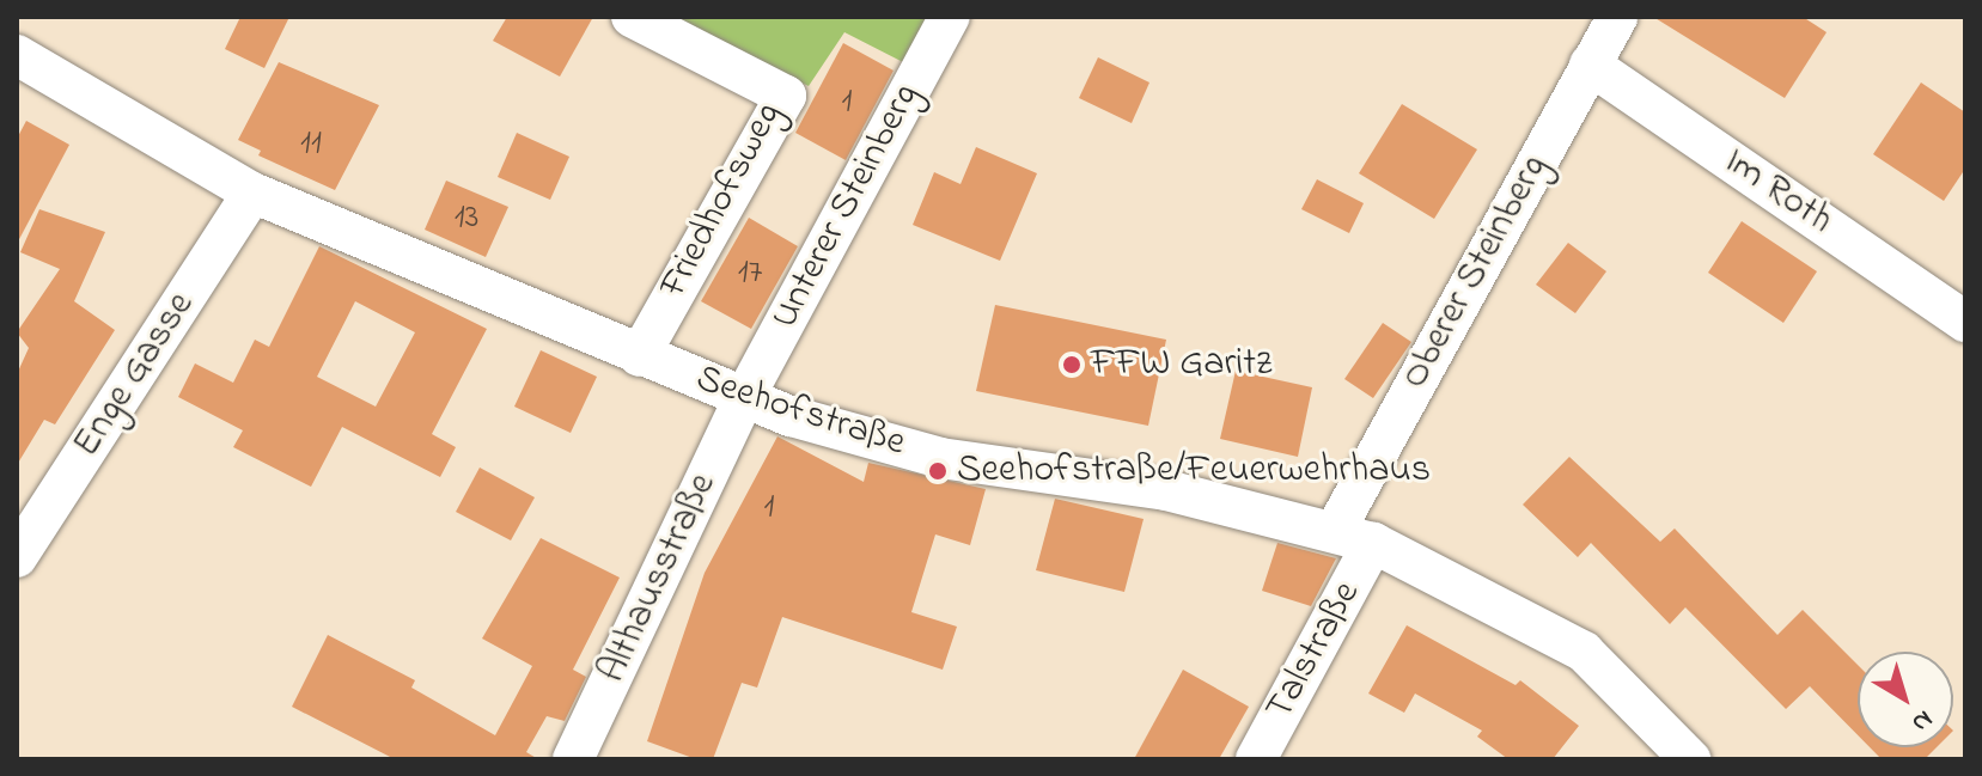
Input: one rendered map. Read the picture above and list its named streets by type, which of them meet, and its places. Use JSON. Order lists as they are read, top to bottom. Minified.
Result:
{"streets":{"street":["Im Roth","Friedhofsweg","Unterer Steinberg","Oberer Steinberg","Enge Gasse","Seehofstraße","Althausstraße","Talstraße"]},"crossings":[["Im Roth","Oberer Steinberg"],["Friedhofsweg","Seehofstraße"],["Unterer Steinberg","Seehofstraße"],["Unterer Steinberg","Althausstraße"],["Oberer Steinberg","Seehofstraße"],["Enge Gasse","Seehofstraße"],["Seehofstraße","Althausstraße"],["Seehofstraße","Talstraße"]],"places":["FFW Garitz","Seehofstraße/Feuerwehrhaus"],"house_numbers":["1","11","13","17","1"],"north":"bottom right"}
